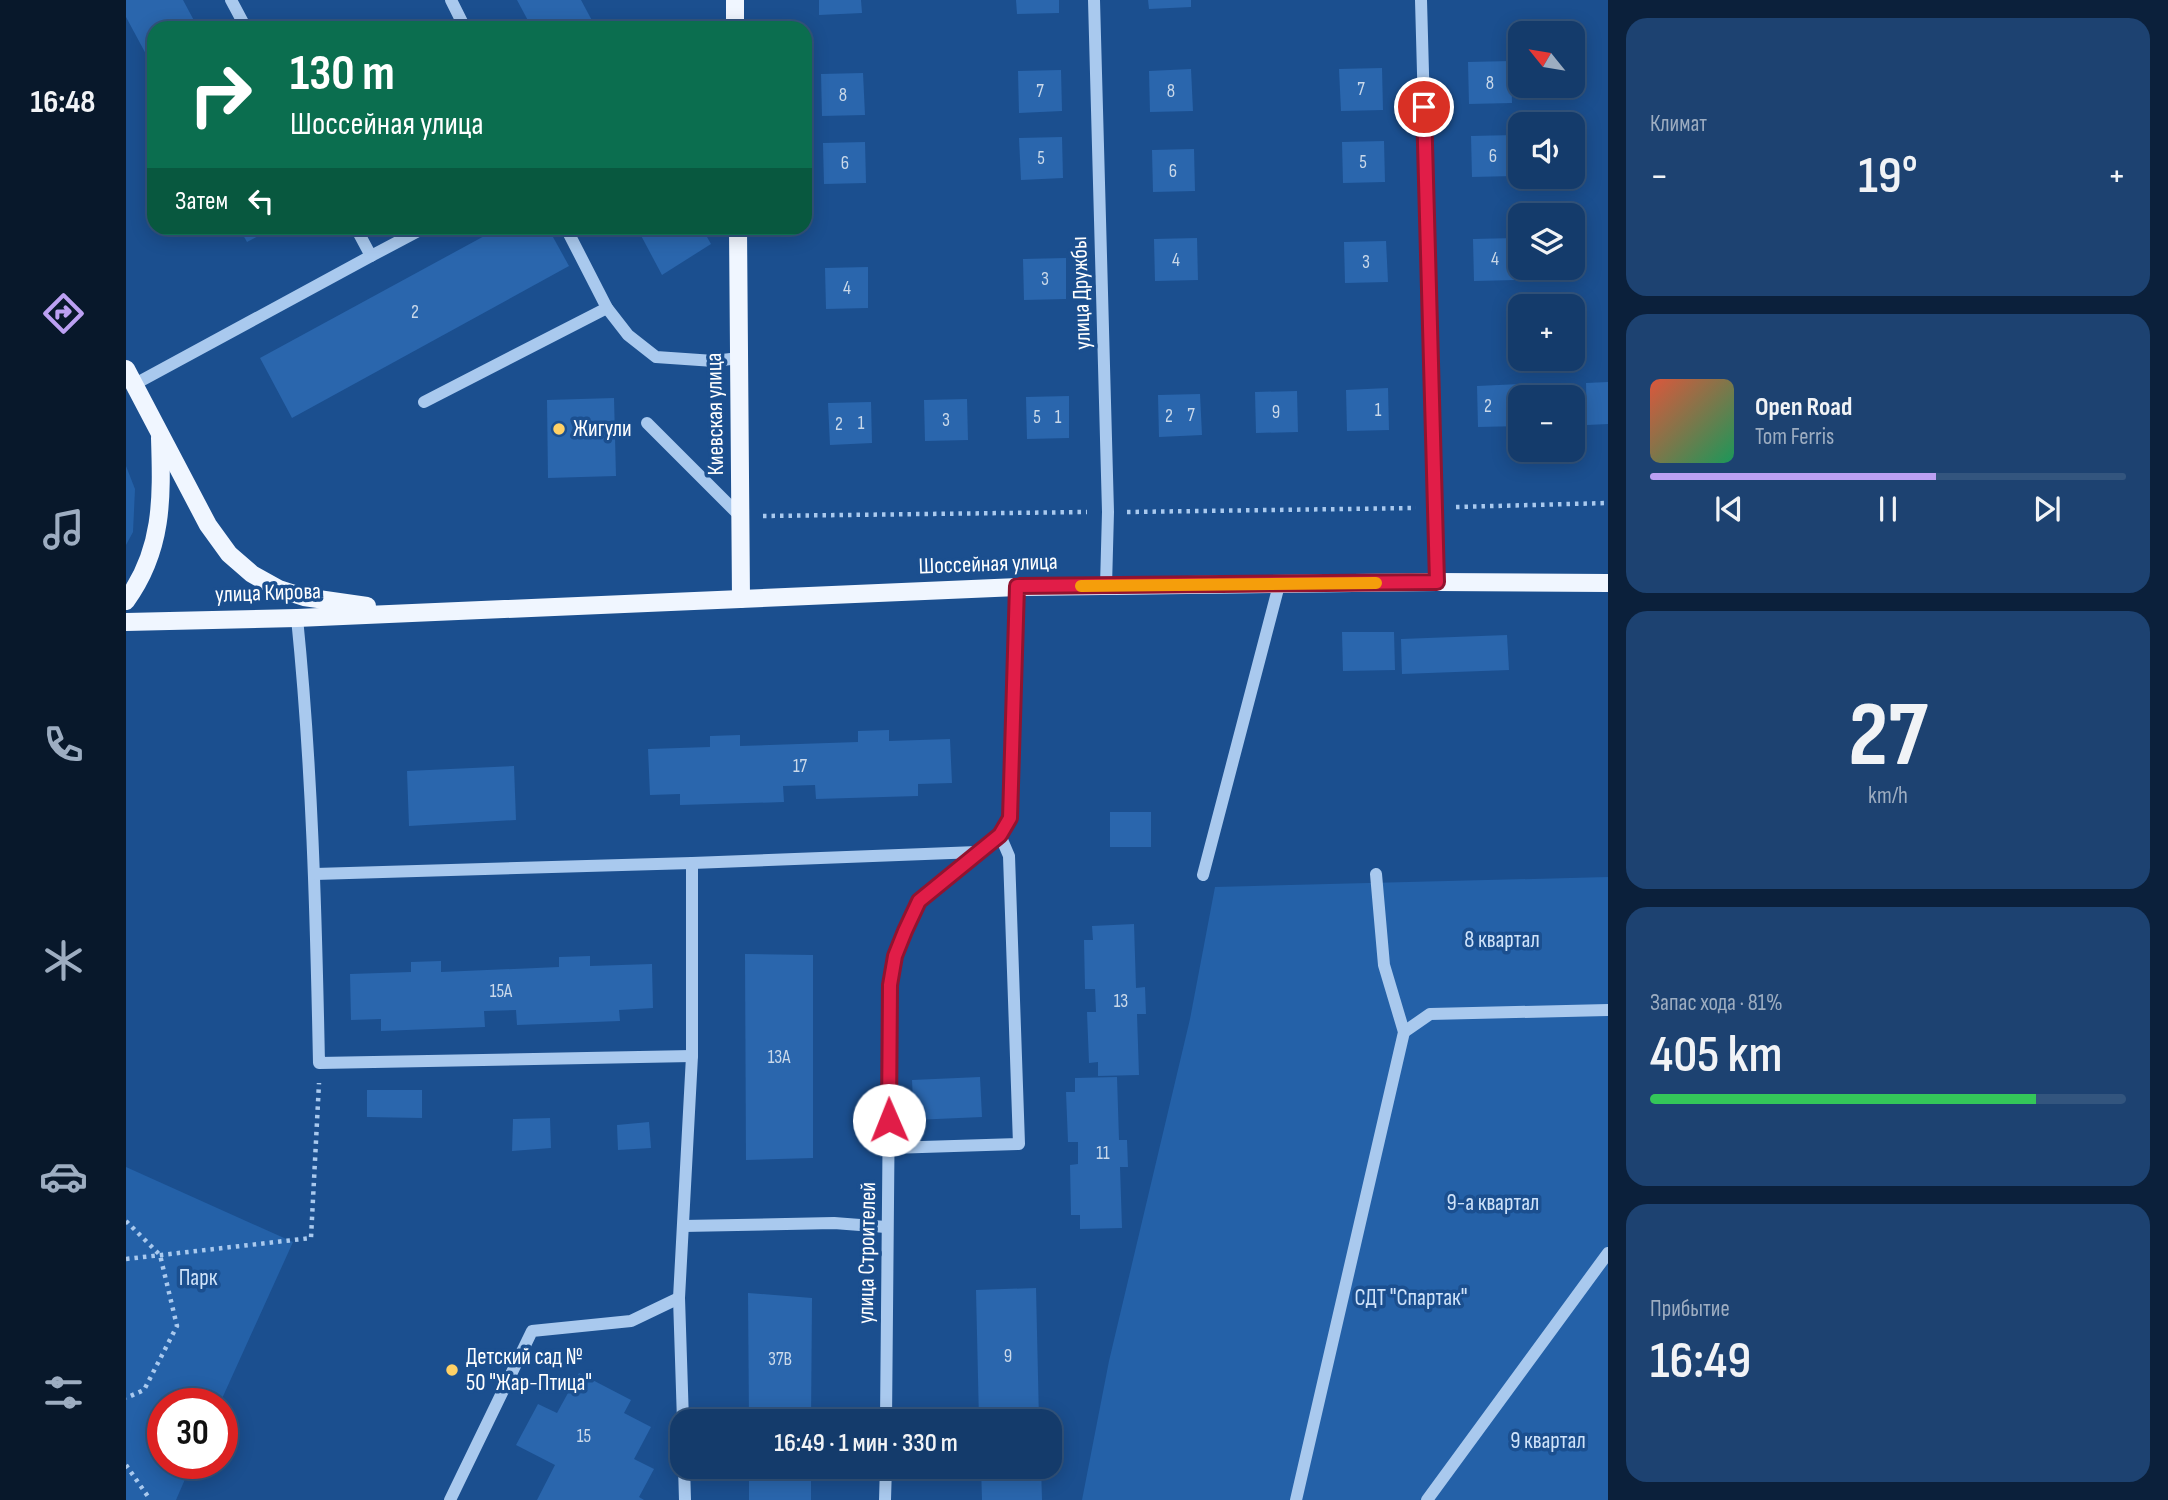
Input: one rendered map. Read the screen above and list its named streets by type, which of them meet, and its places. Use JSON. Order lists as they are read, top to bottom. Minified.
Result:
{"streets":{"main road":["Киевская улица","Шоссейная улица","улица Кирова"],"street":["улица Дружбы","улица Строителей"]},"crossings":[["улица Дружбы","Шоссейная улица"],["Киевская улица","Шоссейная улица"],["Шоссейная улица","улица Кирова"]],"parks":["8 квартал","9-а квартал","Парк","СДТ \"Спартак\"","9 квартал"],"places":["Жигули","Детский сад № 50 \"Жар-Птица\""],"house_numbers":["8","7","7","8","8","6","5","5","6","6","4","4","3","3","4","2","2","1","9","7","2","5","1","3","1","2","17","15А","13","13А","11","9","37В","15"],"north":"top left","page":{"tabs":"16:48","tile":["Климат",["27","km/h"],["Запас хода · 81%","405 km"],["Прибытие","16:49"]],"map_buttons":["+","−"],"turn":["130 m","Шоссейная улица"],"heat":["−","19°","+"],"then":"Затем","song":["Open Road","Tom Ferris"],"limit":"30","trip":"16:49 · 1 мин · 330 m"}}
